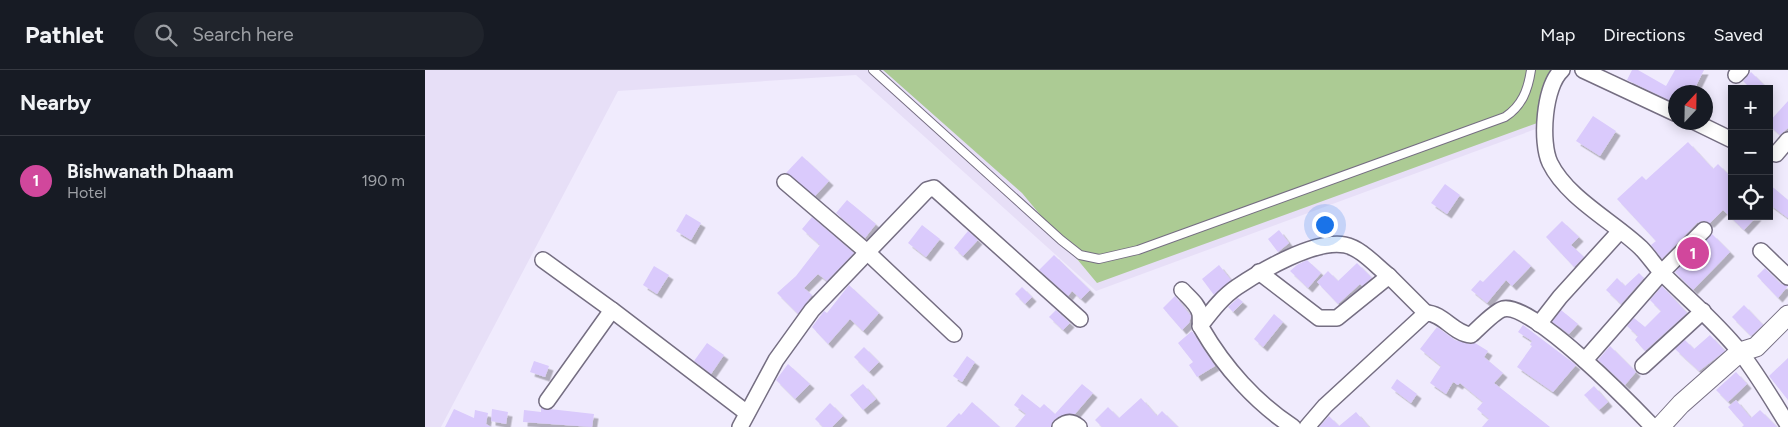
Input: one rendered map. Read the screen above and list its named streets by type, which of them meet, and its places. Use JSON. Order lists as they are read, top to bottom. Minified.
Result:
{"north":"top","page":{"header":"Pathlet","search":"Search here","nav":["Map","Directions","Saved"],"heading":"Nearby","map_buttons":["+","−"],"list":[{"mark":"1","name":"Bishwanath Dhaam","note":"Hotel","value":"190 m"}],"pins":"1"}}
